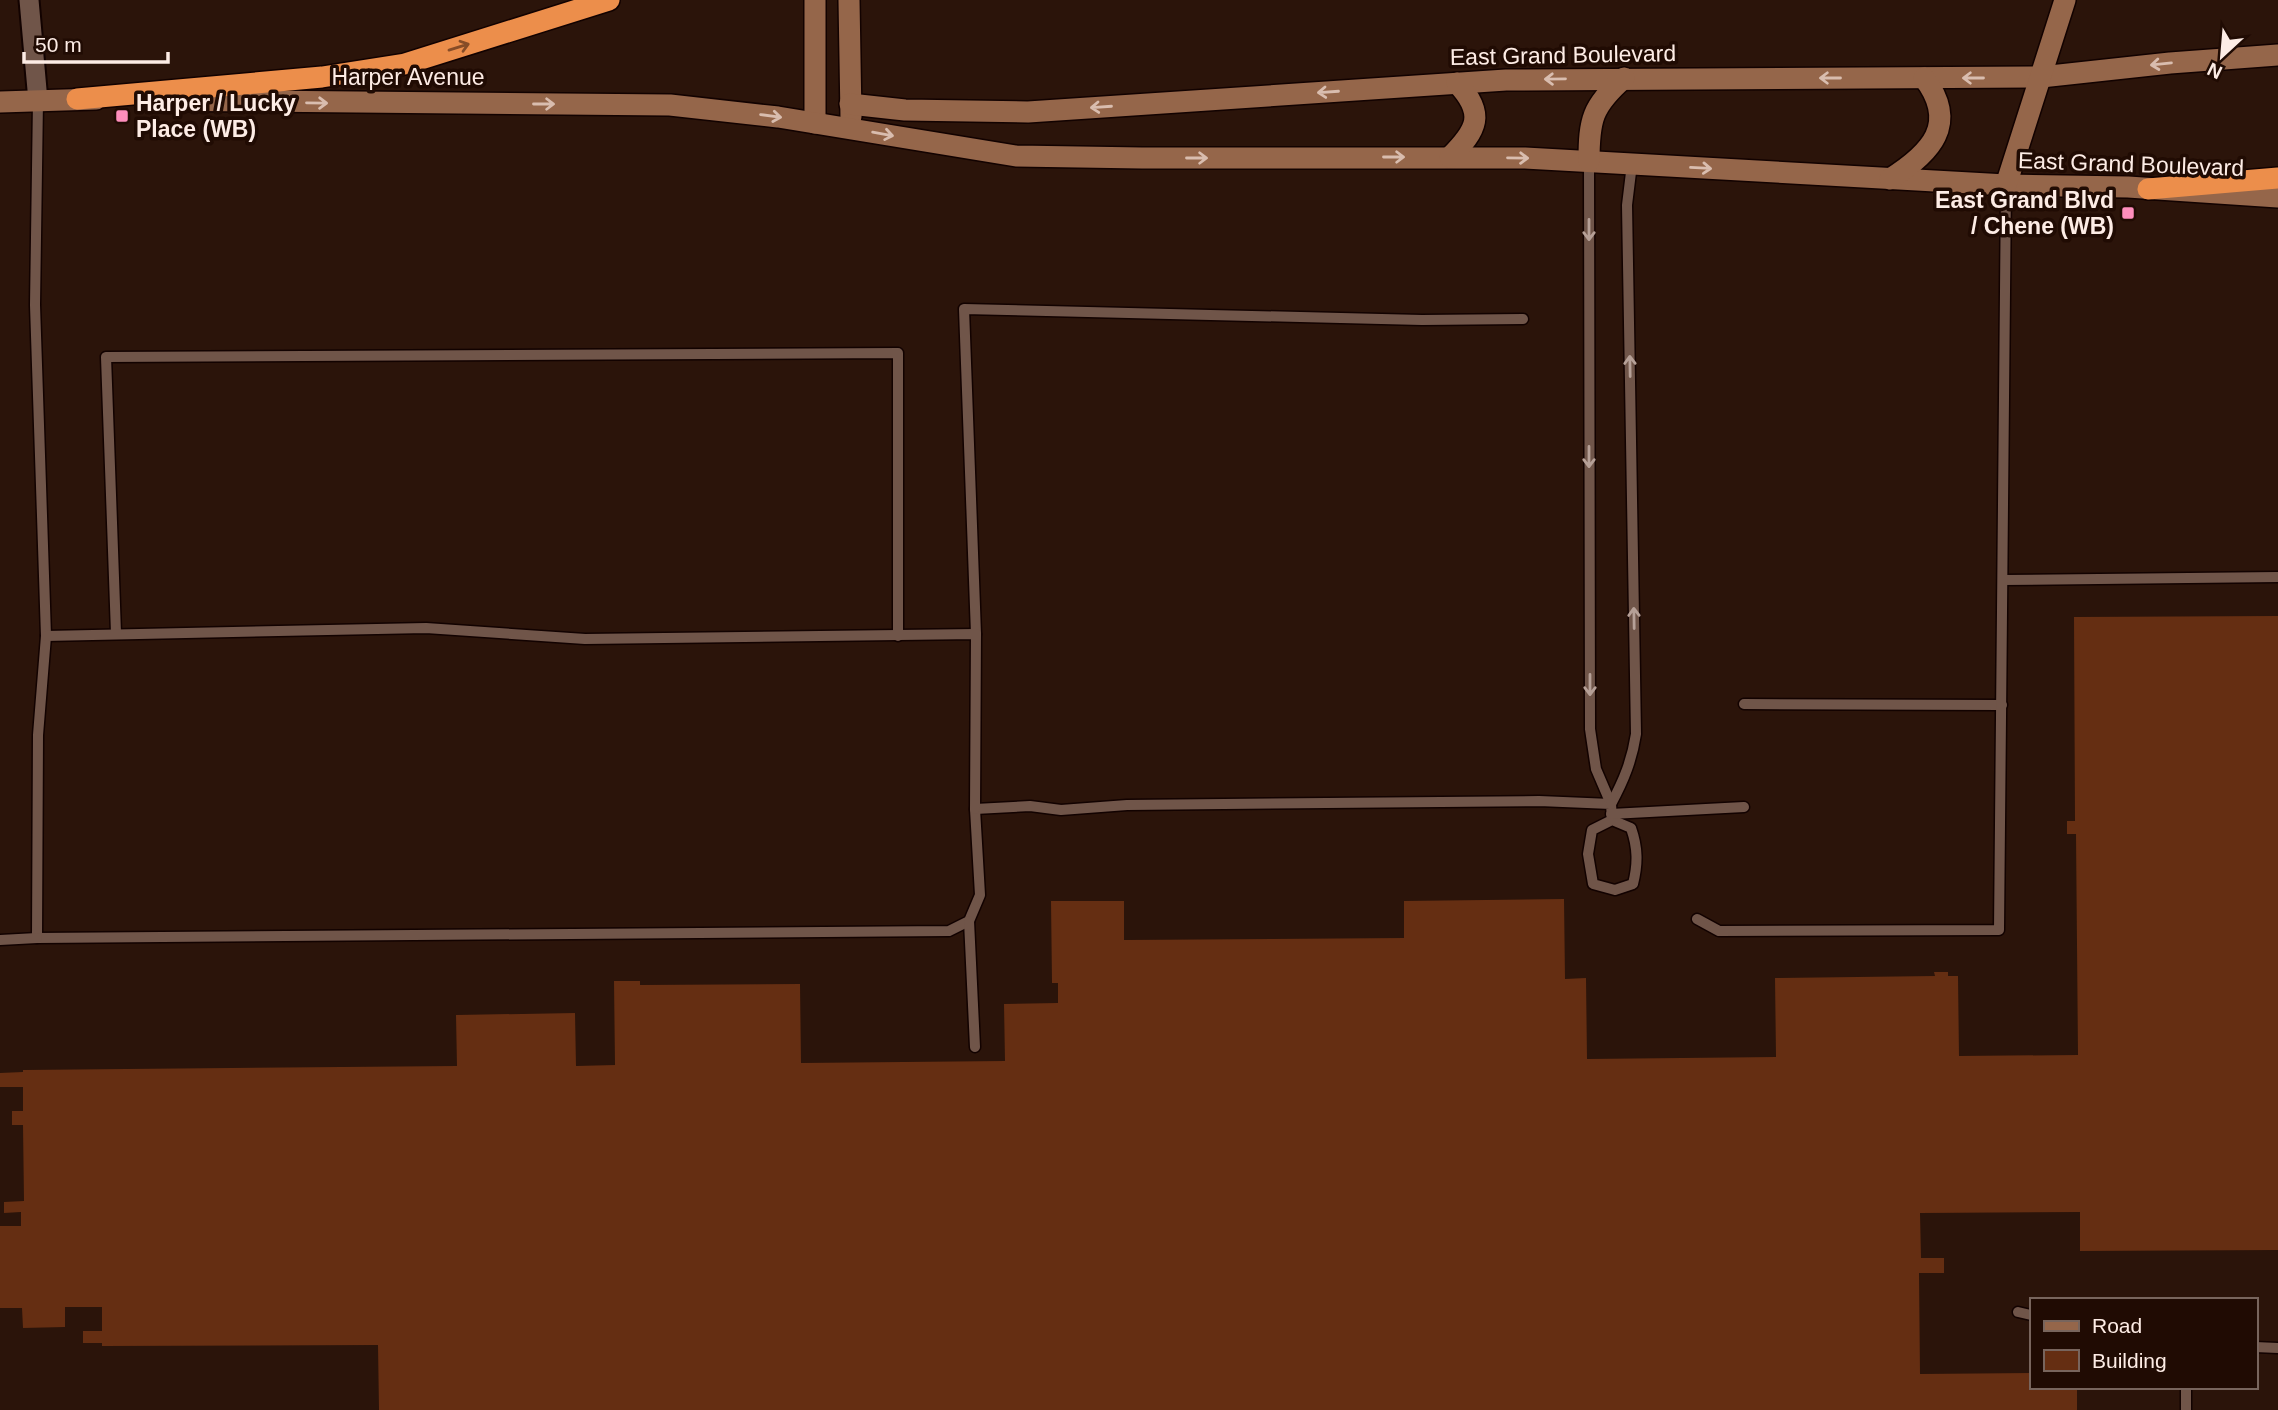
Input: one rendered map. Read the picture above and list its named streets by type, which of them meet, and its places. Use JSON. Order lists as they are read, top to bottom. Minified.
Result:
{"streets":{"main road":["East Grand Boulevard","Harper Avenue"]},"crossings":[["East Grand Boulevard","Harper Avenue"]],"one_way":["Harper Avenue"],"places":{"transit":["Harper / Lucky Place (WB)","East Grand Blvd / Chene (WB)"]},"legend":["Road","Building"],"scale_bar":"50 m","north":"bottom left"}
